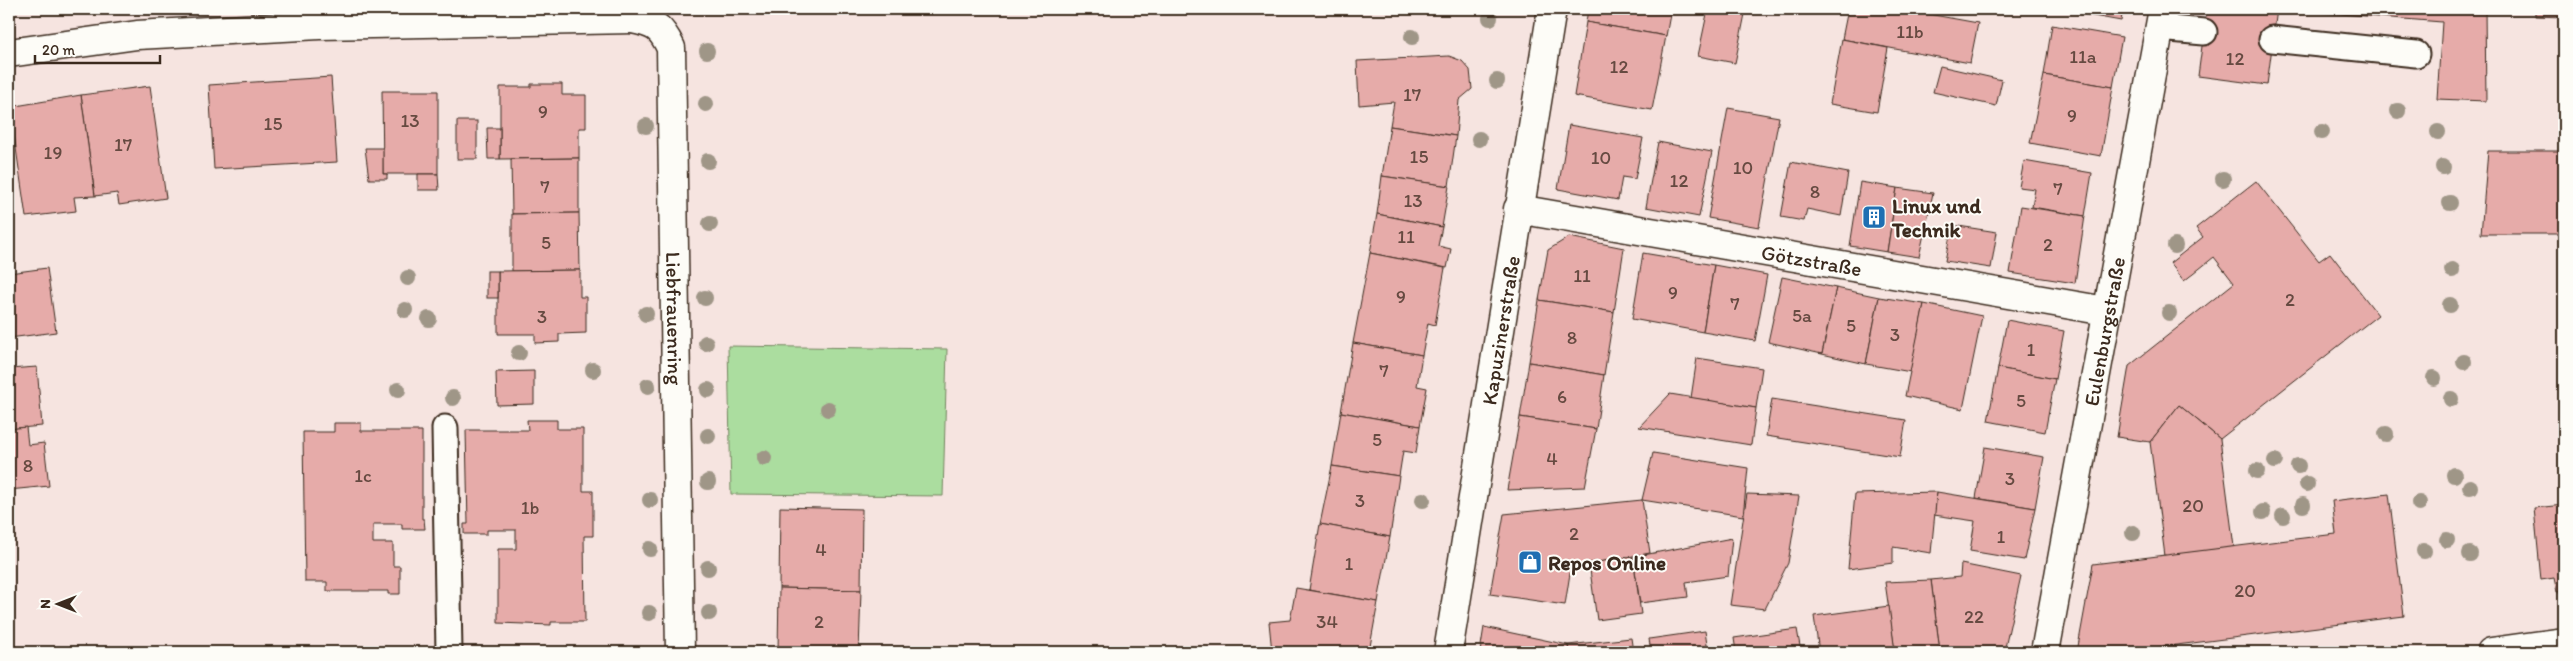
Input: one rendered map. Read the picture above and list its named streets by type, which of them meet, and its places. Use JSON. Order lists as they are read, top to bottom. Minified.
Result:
{"streets":{"street":["Götzstraße","Liebfrauenring","Kapuzinerstraße","Eulenburgstraße"]},"crossings":[["Götzstraße","Kapuzinerstraße"],["Götzstraße","Eulenburgstraße"]],"places":{"building":["Linux und Technik"],"shop":["Repos Online"]},"house_numbers":["11b","11a","12","12","17","9","9","13","15","17","19","15","10","10","12","7","7","8","13","11","5","2","11","9","9","2","7","5a","3","5","3","8","1","7","6","5","5","4","8","1c","3","3","20","1b","2","1","4","1","20","22","2","34"],"scale_bar":"20 m","north":"left"}
